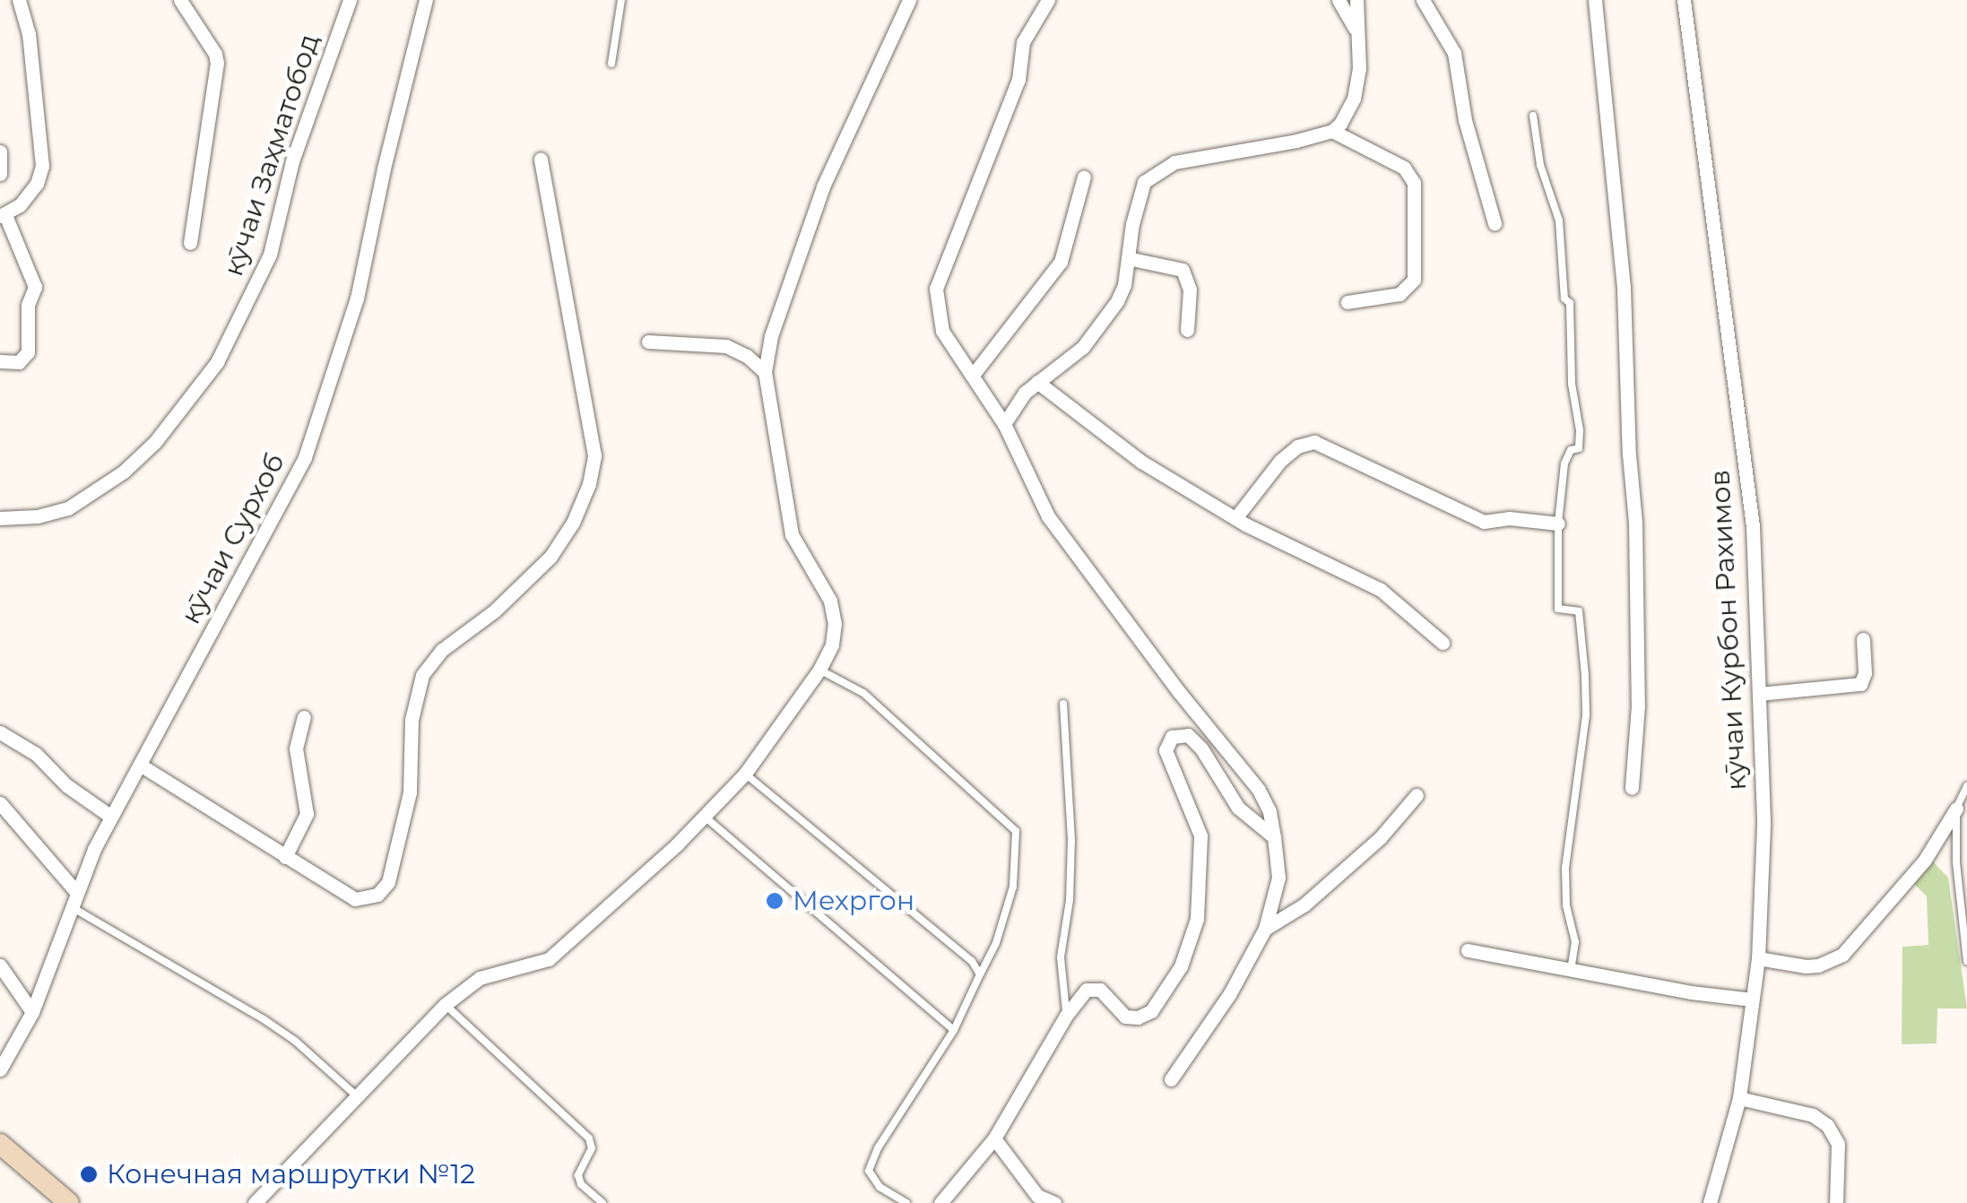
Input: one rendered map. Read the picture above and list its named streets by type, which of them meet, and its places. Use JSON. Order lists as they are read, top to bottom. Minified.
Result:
{"streets":{"street":["кӯчаи Заҳматобод","кӯчаи Сурхоб","кӯчаи Курбон Рахимов"]},"places":["Мехргон","Конечная маршрутки №12"]}
